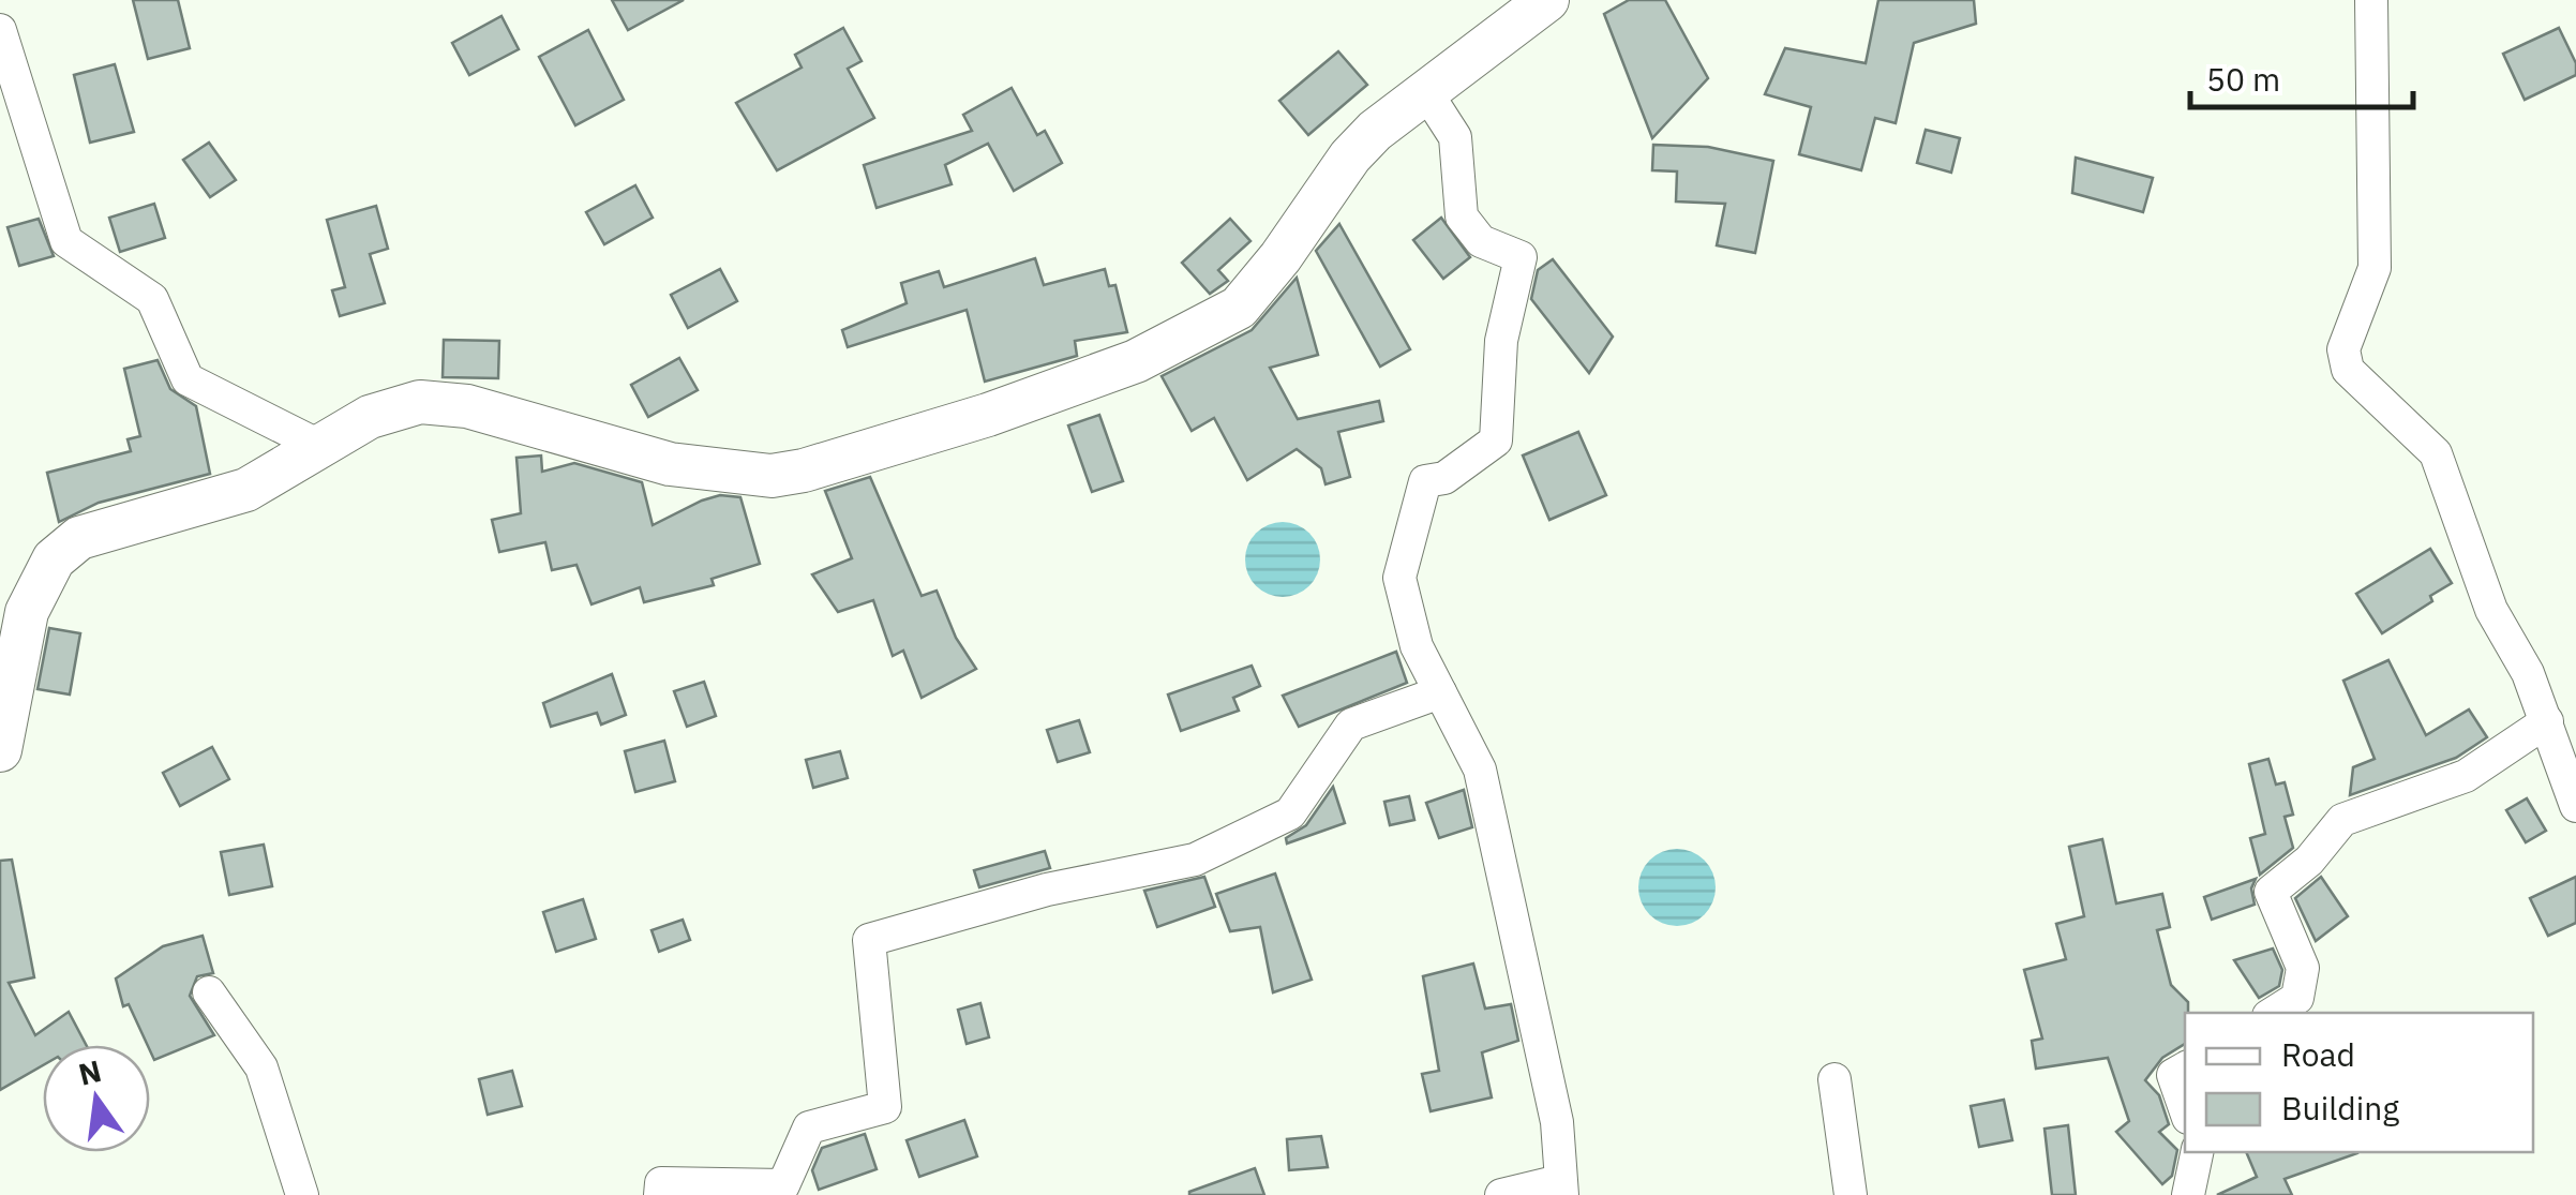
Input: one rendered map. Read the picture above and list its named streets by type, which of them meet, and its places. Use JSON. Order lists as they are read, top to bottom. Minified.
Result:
{"legend":["Road","Building"],"scale_bar":"50 m","north":"top"}
